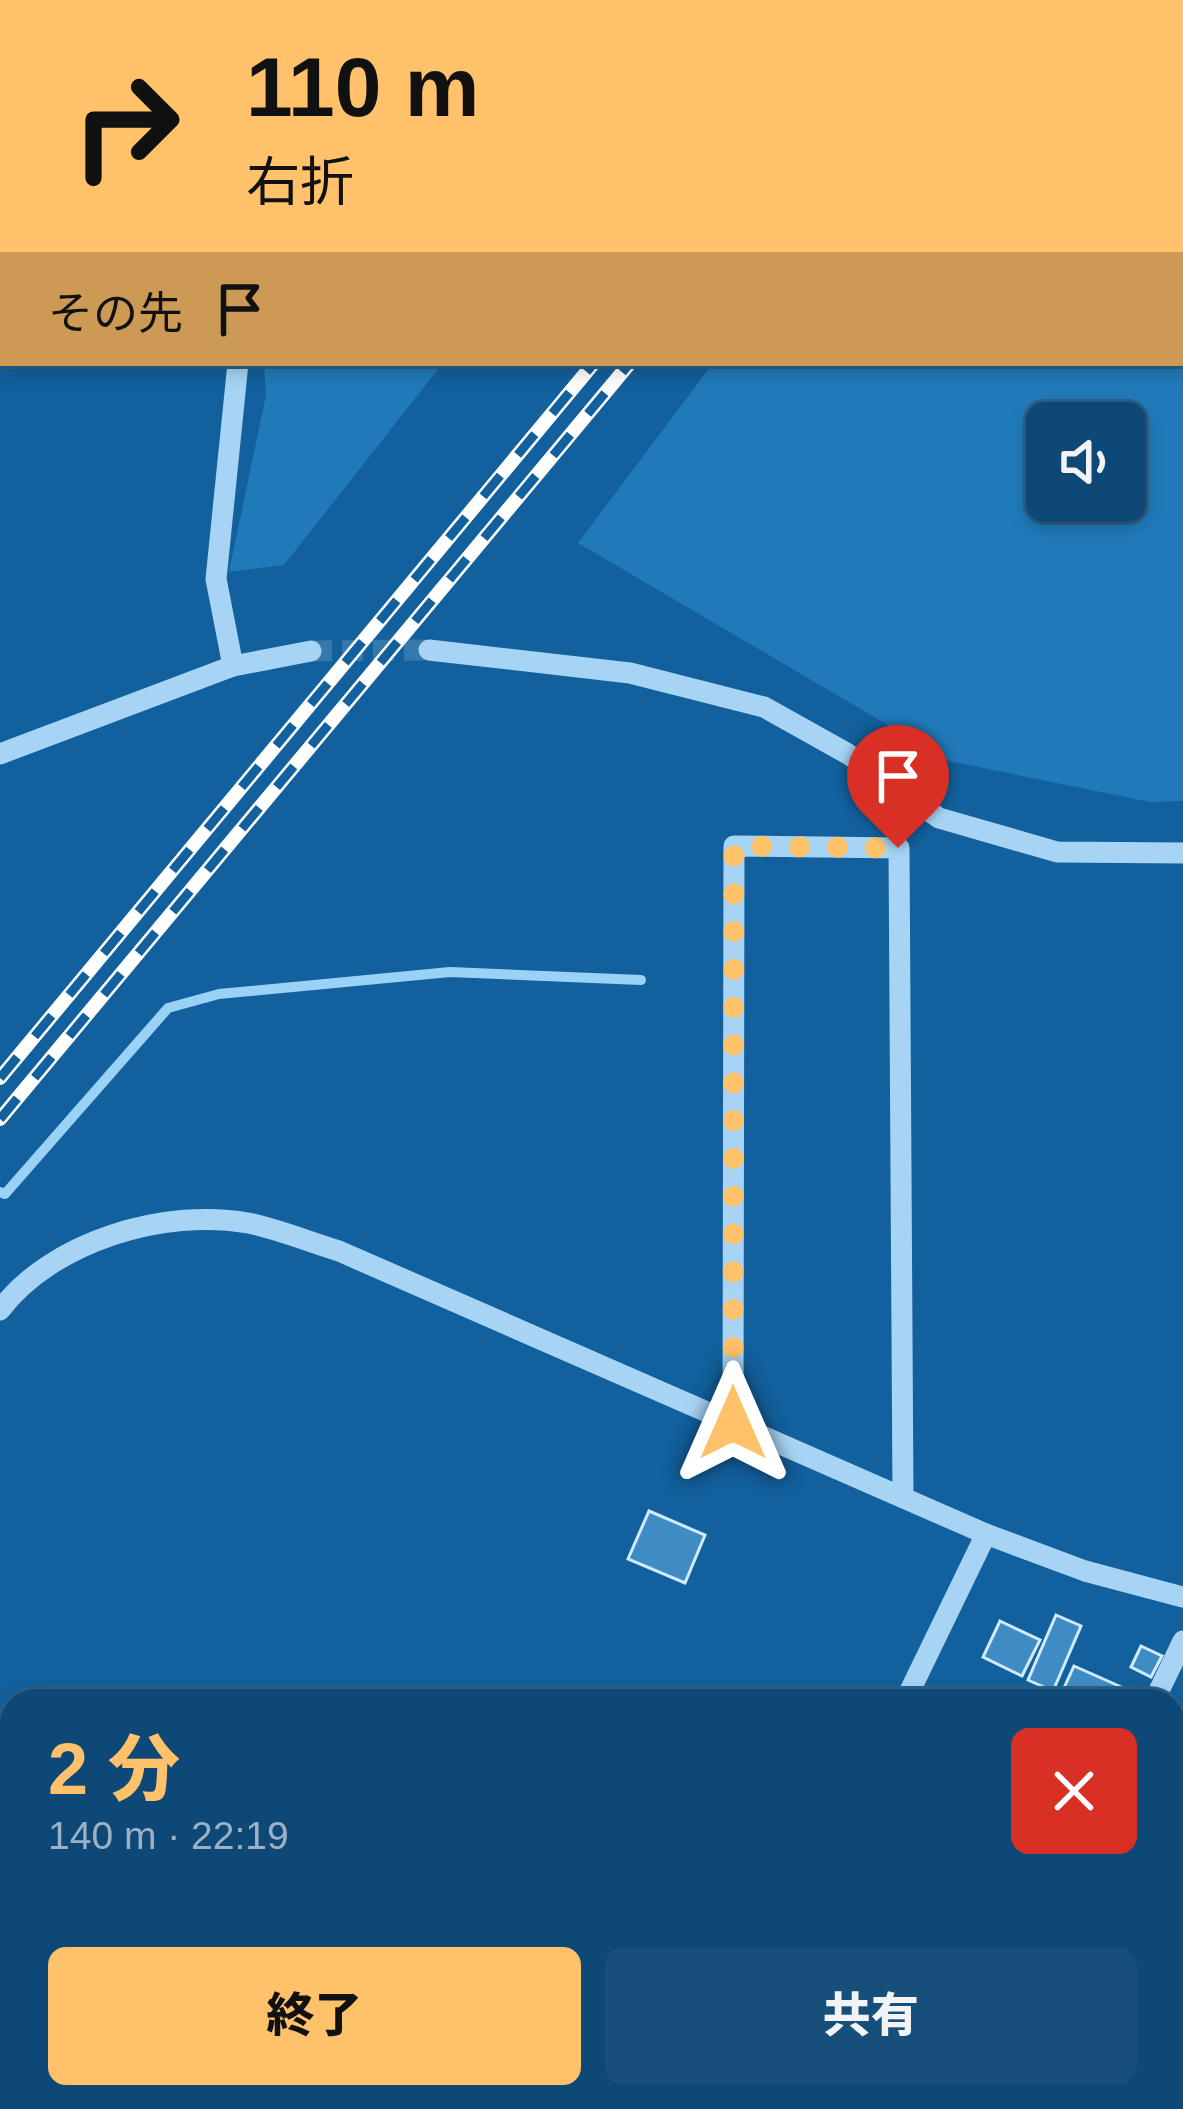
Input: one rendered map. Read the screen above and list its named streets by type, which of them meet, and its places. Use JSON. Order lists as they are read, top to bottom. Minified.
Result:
{"page":{"turn":["110 m","右折"],"then":"その先","heading":["2 分","140 m · 22:19"],"buttons":["終了","共有"]}}
